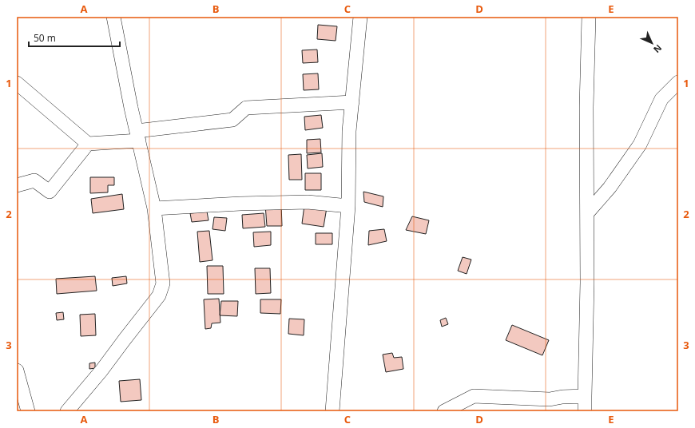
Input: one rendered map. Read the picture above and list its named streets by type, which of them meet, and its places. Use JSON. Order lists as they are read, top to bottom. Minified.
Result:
{"scale_bar":"50 m","north":"bottom right","grid":{"columns":["A","B","C","D","E"],"rows":["1","2","3"]}}
